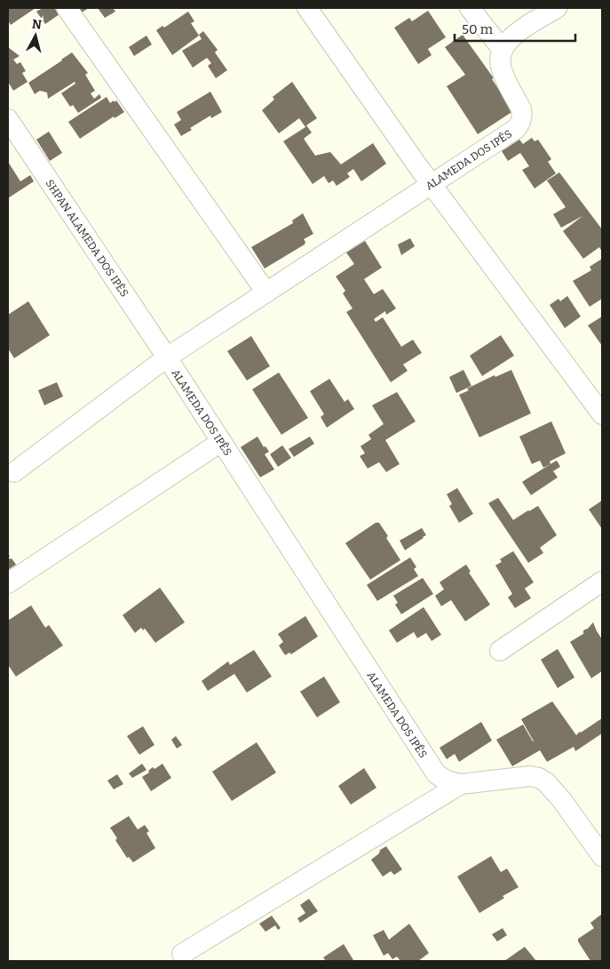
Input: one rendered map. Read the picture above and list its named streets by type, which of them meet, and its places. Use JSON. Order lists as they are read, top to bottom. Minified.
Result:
{"streets":{"street":["ALAMEDA DOS IPÊS","SHPAN ALAMEDA DOS IPÊS"]},"crossings":[["ALAMEDA DOS IPÊS","SHPAN ALAMEDA DOS IPÊS"]],"scale_bar":"50 m","north":"top"}
